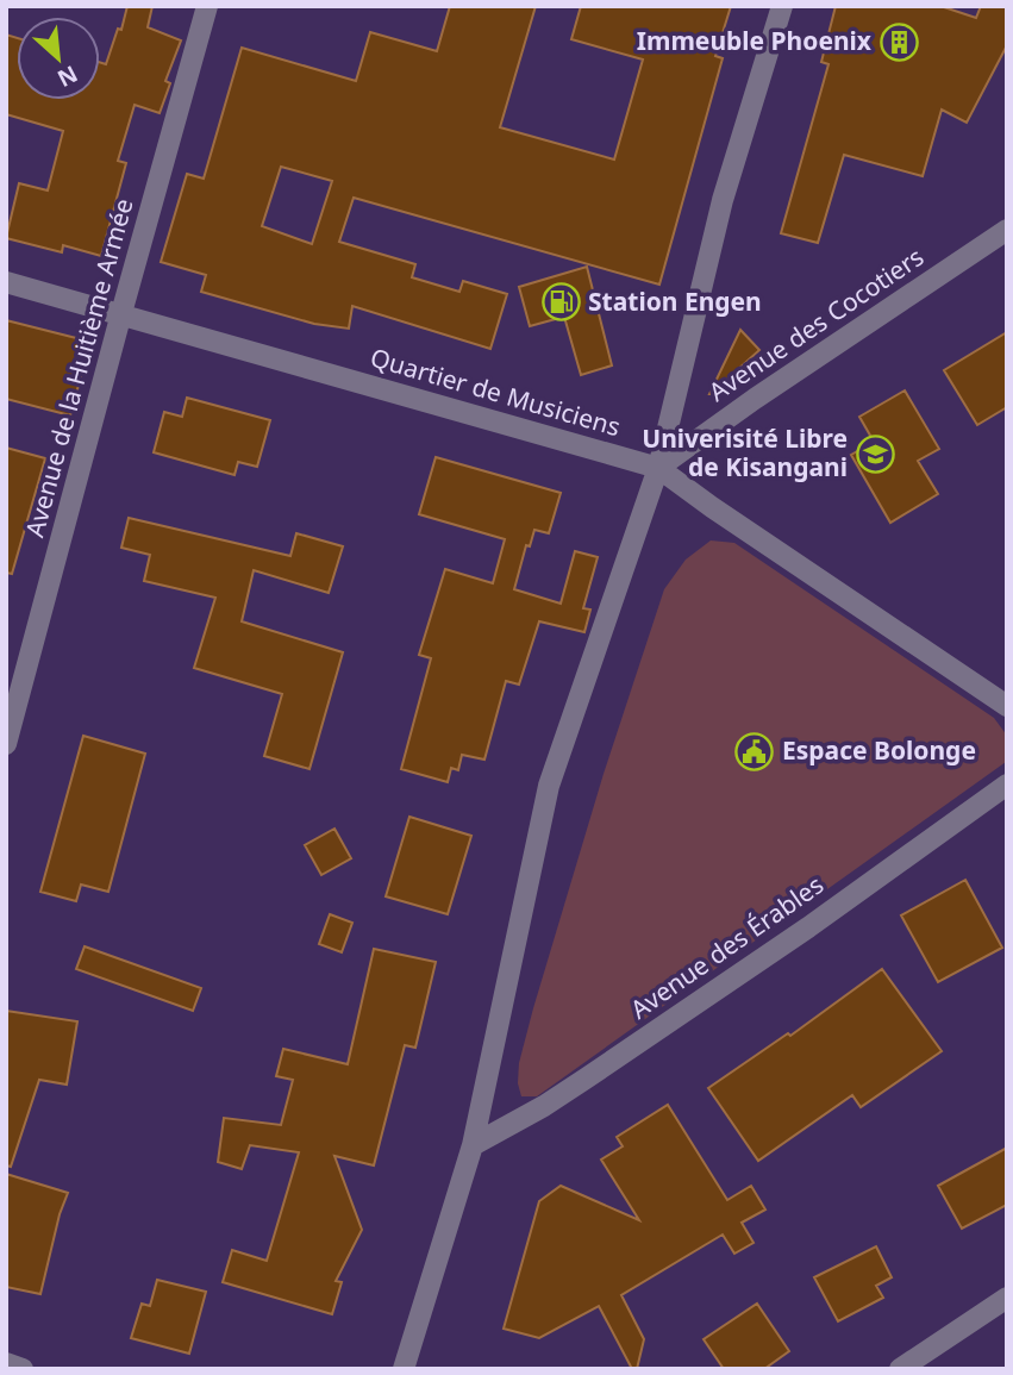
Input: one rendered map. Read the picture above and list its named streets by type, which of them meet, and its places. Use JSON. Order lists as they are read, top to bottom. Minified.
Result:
{"streets":{"street":["Avenue des Cocotiers","Avenue de la Huitième Armée","Quartier de Musiciens","Avenue des Érables"]},"crossings":[["Avenue des Cocotiers","Quartier de Musiciens"],["Avenue de la Huitième Armée","Quartier de Musiciens"]],"places":{"building":["Immeuble Phoenix"],"fuel station":["Station Engen"],"school or university":["Univerisité Libre de Kisangani"],"public building":["Espace Bolonge"]},"north":"bottom right"}
